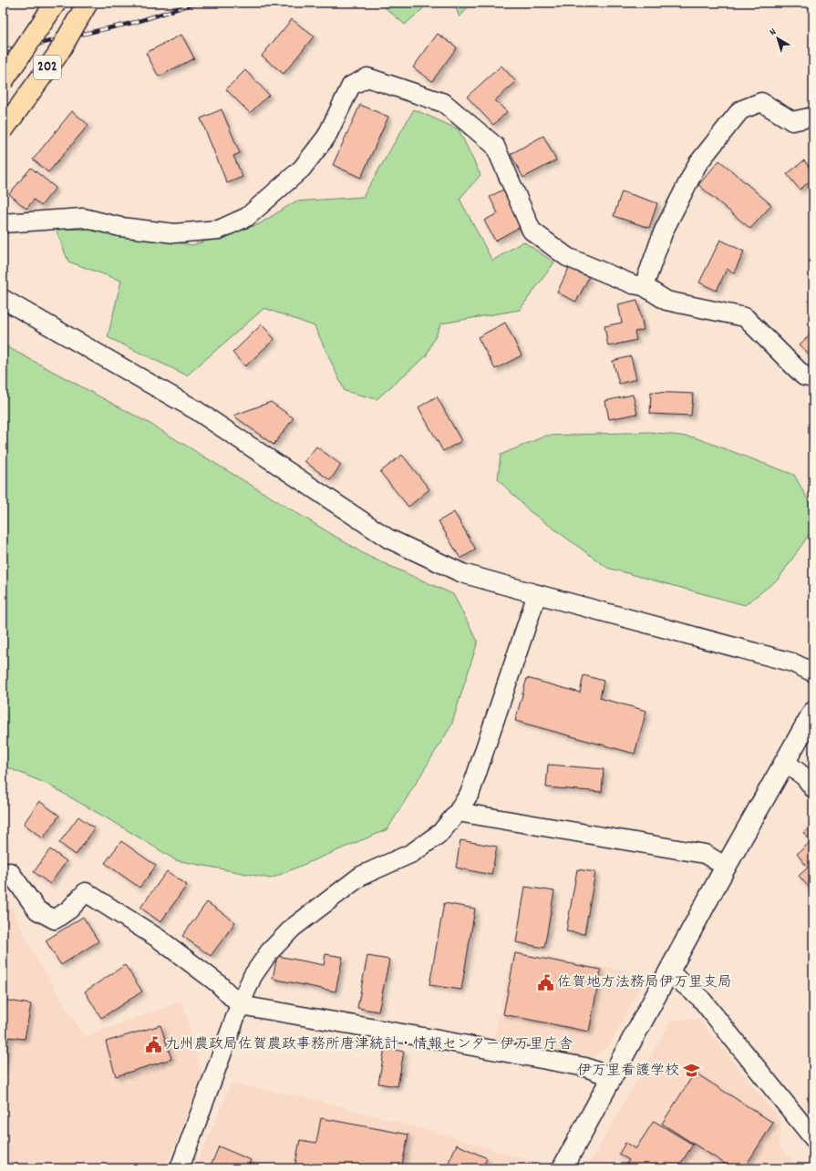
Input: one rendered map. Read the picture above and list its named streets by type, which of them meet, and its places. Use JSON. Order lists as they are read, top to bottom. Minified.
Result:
{"streets":{"highway":["202"]},"places":{"public building":["佐賀地方法務局伊万里支局","九州農政局佐賀農政事務所唐津統計・情報センター伊万里庁舎"],"school or university":["伊万里看護学校"]},"north":"top left"}
